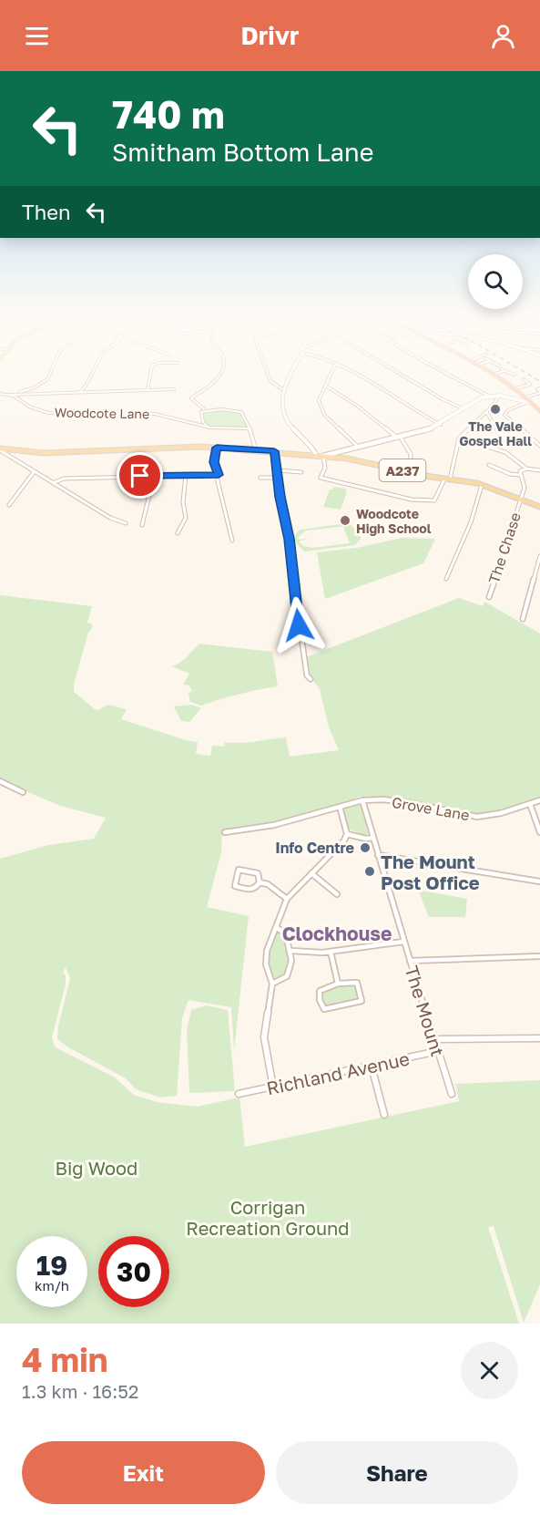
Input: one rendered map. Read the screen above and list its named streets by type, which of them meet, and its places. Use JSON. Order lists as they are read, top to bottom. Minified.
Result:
{"streets":{"main road":["A237"],"street":["Woodcote Lane","The Chase","Grove Lane","The Mount","Richland Avenue"]},"crossings":[["A237","The Chase"],["Grove Lane","The Mount"],["The Mount","Richland Avenue"]],"districts":["Clockhouse"],"parks":["Big Wood","Corrigan Recreation Ground"],"places":["The Vale Gospel Hall","Woodcote High School","Info Centre","The Mount Post Office"],"page":{"header":"Drivr","turn":["740 m","Smitham Bottom Lane"],"then":"Then","speed":"19 km/h","limit":"30","heading":["4 min","1.3 km · 16:52"],"buttons":["Exit","Share"]}}
